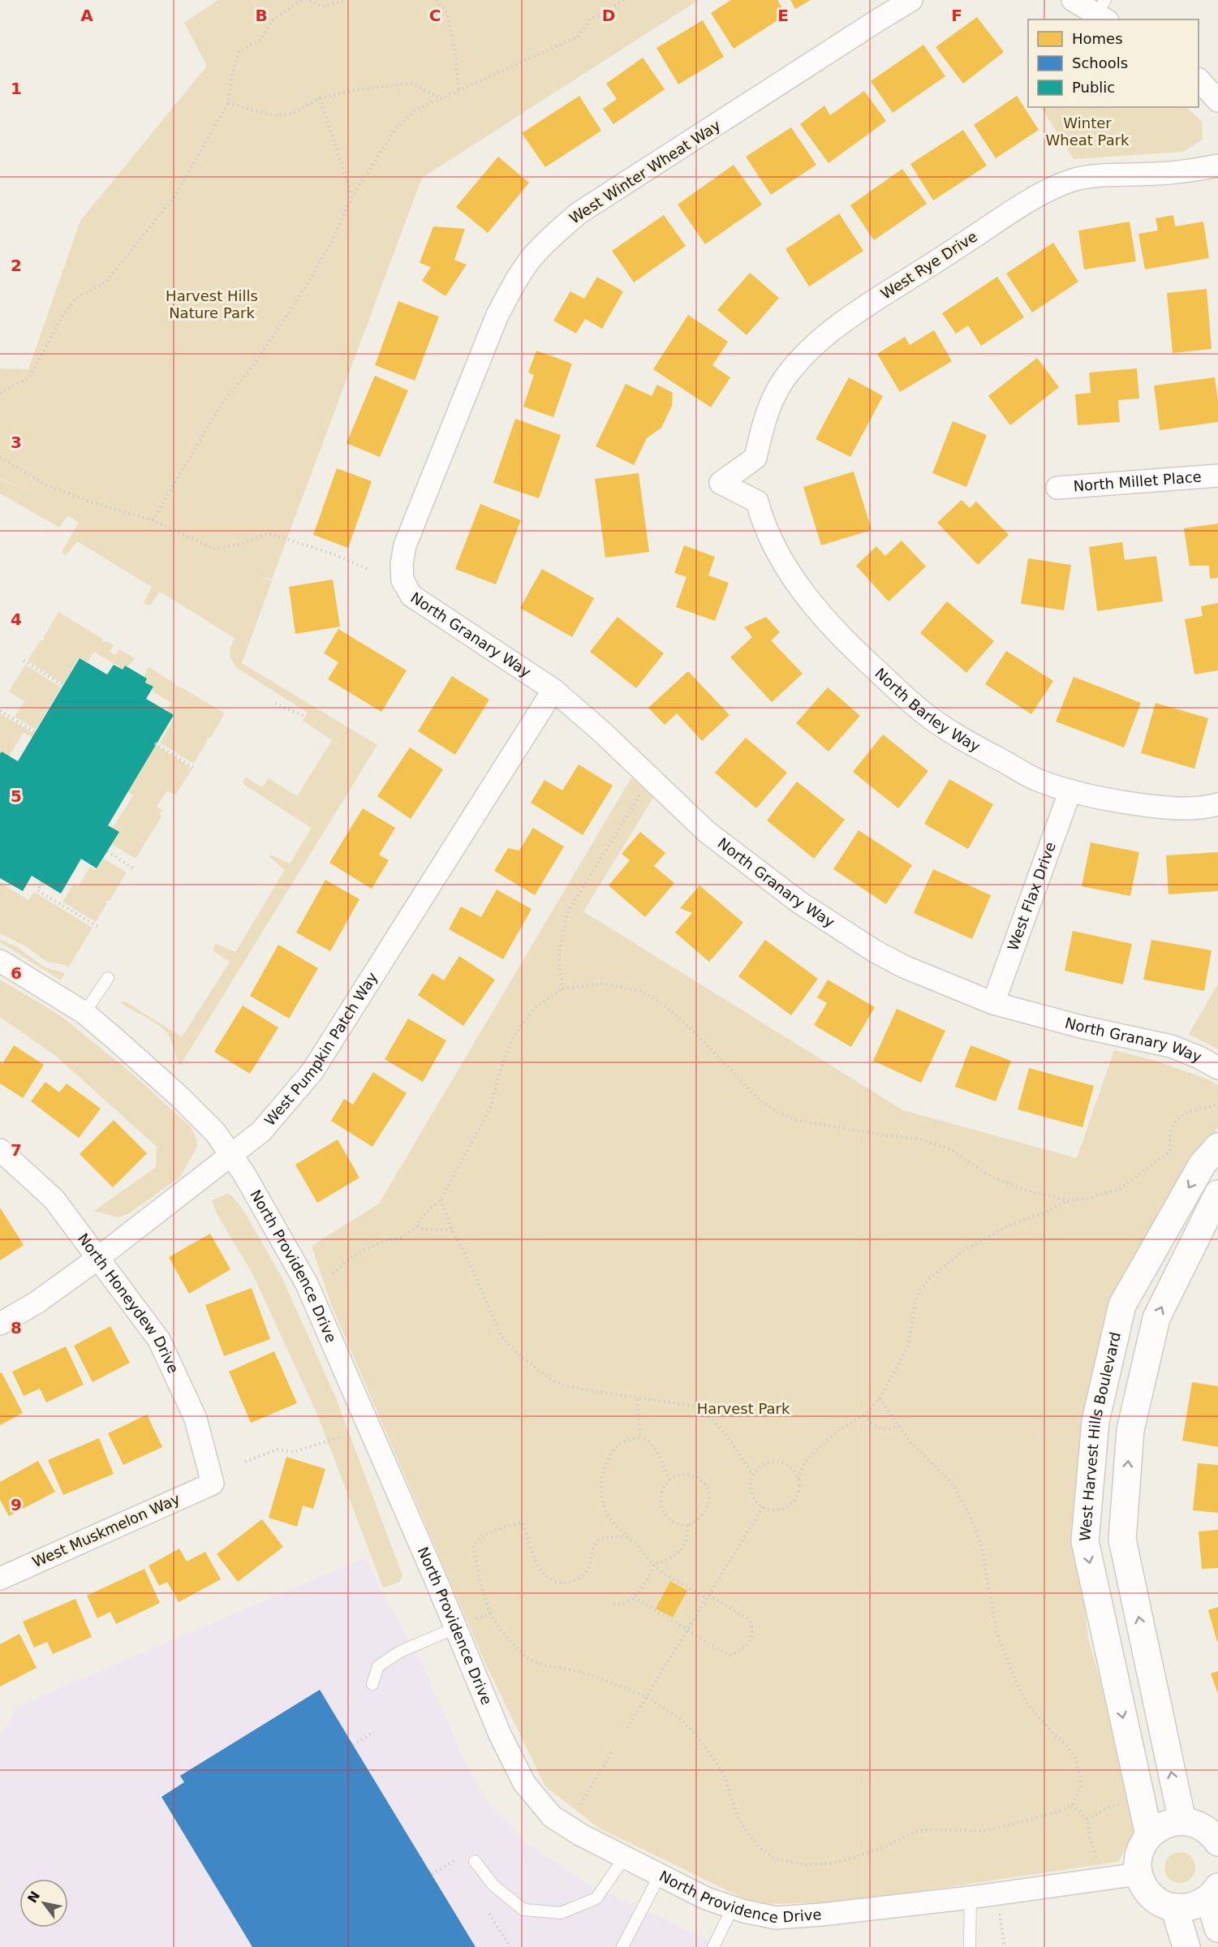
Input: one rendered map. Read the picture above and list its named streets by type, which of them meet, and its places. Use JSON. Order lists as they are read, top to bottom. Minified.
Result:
{"streets":{"street":["West Winter Wheat Way","West Rye Drive","North Millet Place","North Granary Way","North Barley Way","West Flax Drive","West Pumpkin Patch Way","North Providence Drive","North Honeydew Drive","West Harvest Hills Boulevard","West Muskmelon Way"]},"crossings":[["West Winter Wheat Way","North Granary Way"],["West Rye Drive","North Barley Way"],["North Granary Way","West Flax Drive"],["North Granary Way","West Pumpkin Patch Way"],["North Barley Way","West Flax Drive"],["West Pumpkin Patch Way","North Providence Drive"],["West Pumpkin Patch Way","North Honeydew Drive"],["North Honeydew Drive","West Muskmelon Way"]],"parks":["Winter Wheat Park","Harvest Hills Nature Park","Harvest Park"],"legend":["Homes","Schools","Public"],"north":"top left","grid":{"columns":["A","B","C","D","E","F"],"rows":["1","2","3","4","5","6","7","8","9"]}}
